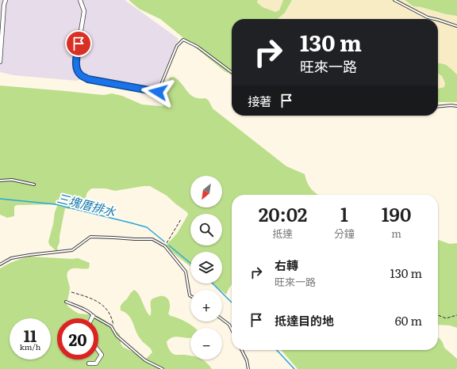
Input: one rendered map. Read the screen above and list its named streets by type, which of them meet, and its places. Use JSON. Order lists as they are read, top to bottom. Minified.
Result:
{"water":["三塊厝排水"],"north":"bottom left","page":{"turn":["130 m","旺來一路"],"then":"接著","map_buttons":["+","−"],"eta":["20:02","抵達","1","分鐘","190","m"],"list":[{"name":"右轉","note":"旺來一路","value":"130 m"},{"name":"抵達目的地","value":"60 m"}],"speed":"11 km/h","limit":"20"}}
